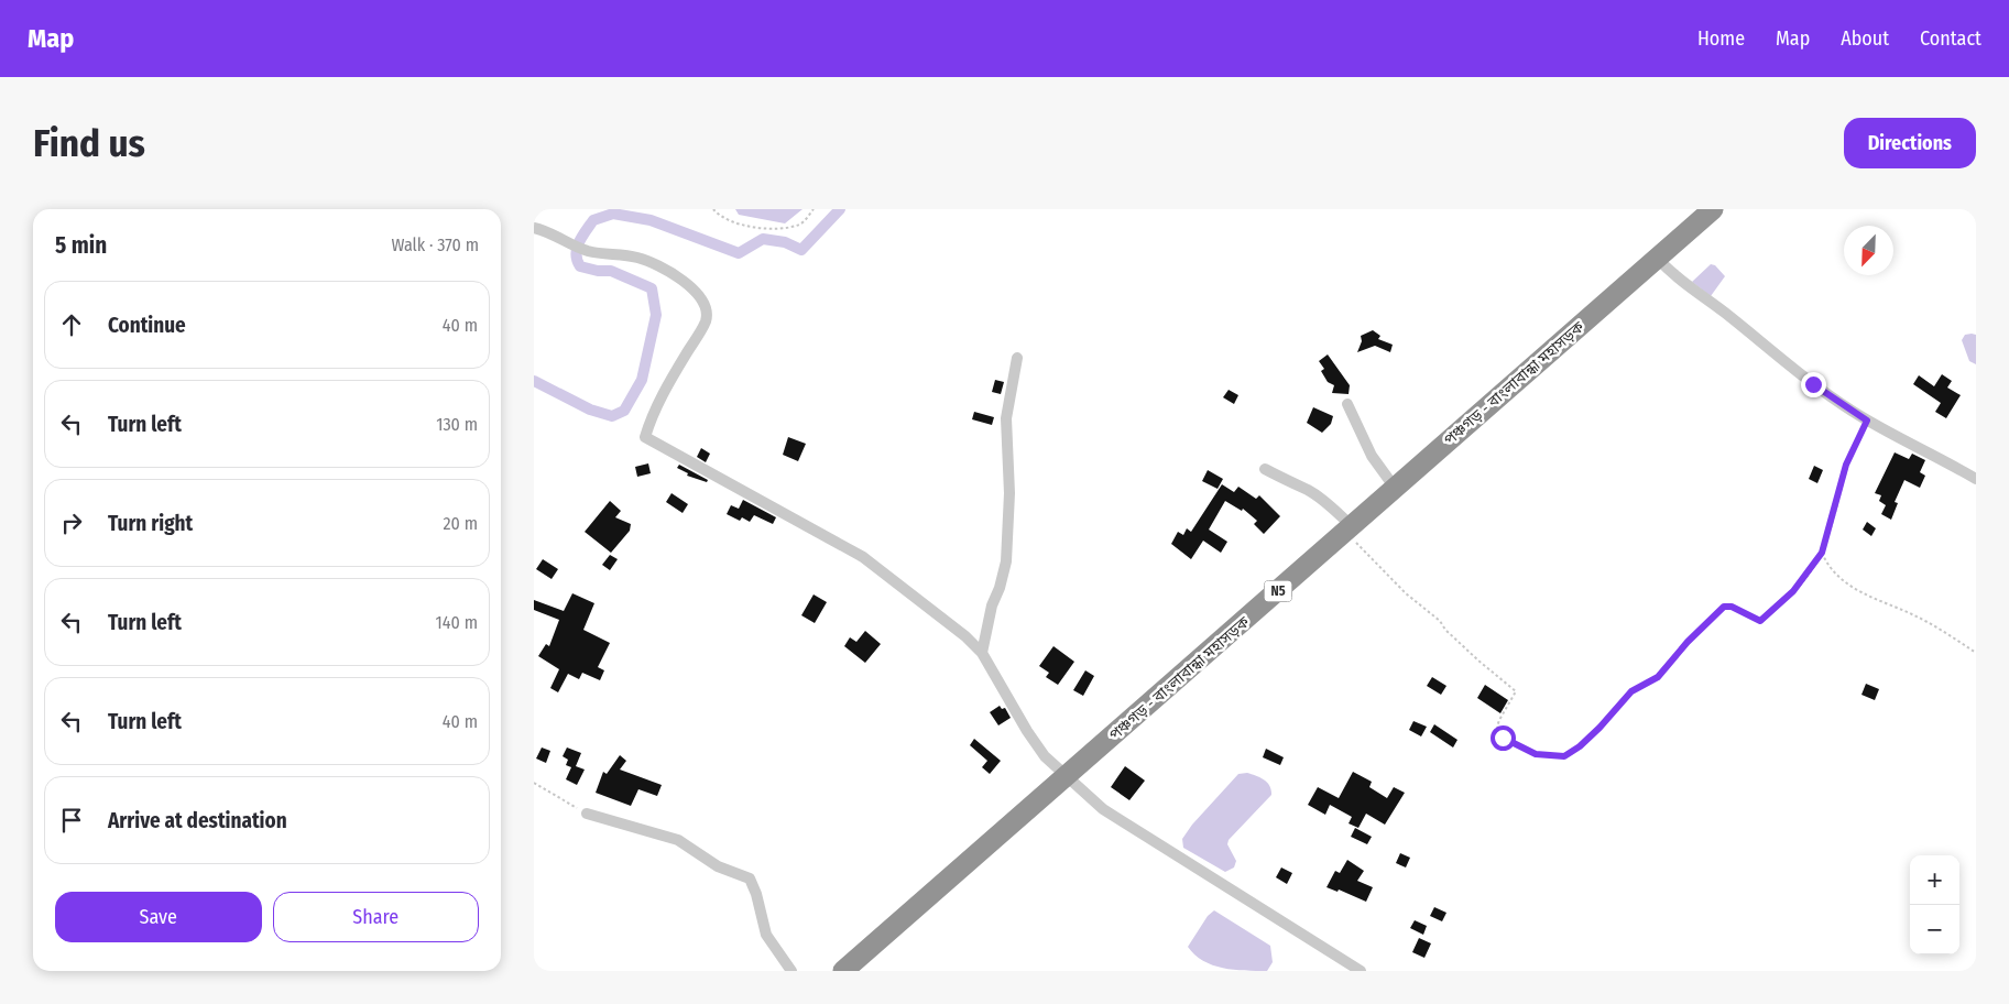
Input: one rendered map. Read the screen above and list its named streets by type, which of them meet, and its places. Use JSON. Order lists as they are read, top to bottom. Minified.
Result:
{"streets":{"highway":["পঞ্চগড় - বাংলাবান্ধা মহাসড়ক","N5"]},"north":"bottom left","page":{"header":"Map","nav":["Home","Map","About","Contact"],"buttons":["Directions",["Save","Share"]],"title":"Find us","heading":["5 min","Walk · 370 m"],"list":[["Continue","40 m"],["Turn left","130 m"],["Turn right","20 m"],["Turn left","140 m"],["Turn left","40 m"],"Arrive at destination"],"map_buttons":["+","−"]}}
